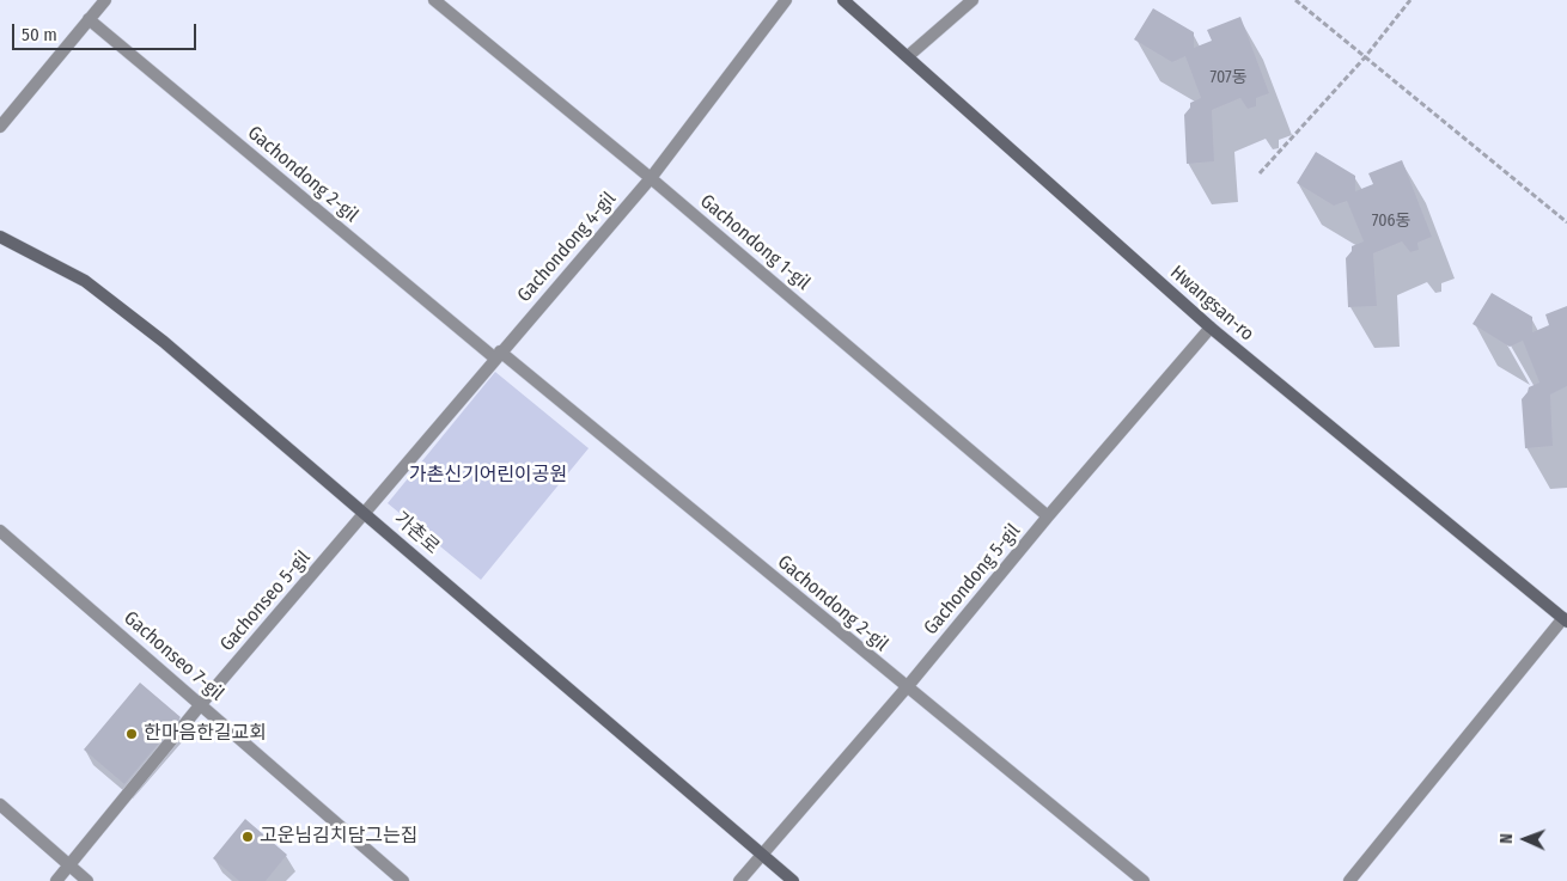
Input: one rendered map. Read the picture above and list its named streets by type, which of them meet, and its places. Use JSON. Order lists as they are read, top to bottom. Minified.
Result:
{"streets":{"main road":["Hwangsan-ro","가촌로"],"street":["Gachondong 2-gil","Gachondong 1-gil","Gachondong 4-gil","Gachondong 5-gil","Gachonseo 5-gil","Gachonseo 7-gil"]},"crossings":[["Gachondong 2-gil","Gachondong 4-gil"],["Gachondong 2-gil","Gachondong 5-gil"],["Gachondong 1-gil","Gachondong 4-gil"],["Gachondong 1-gil","Gachondong 5-gil"],["Gachondong 4-gil","가촌로"],["Gachondong 4-gil","Gachonseo 5-gil"],["Hwangsan-ro","Gachondong 5-gil"],["가촌로","Gachondong 5-gil"],["가촌로","Gachonseo 5-gil"],["Gachonseo 5-gil","Gachonseo 7-gil"]],"parks":["가촌신기어린이공원"],"places":["한마음한길교회","고운님김치담그는집"],"house_numbers":["707동","706동"],"scale_bar":"50 m","north":"left"}
